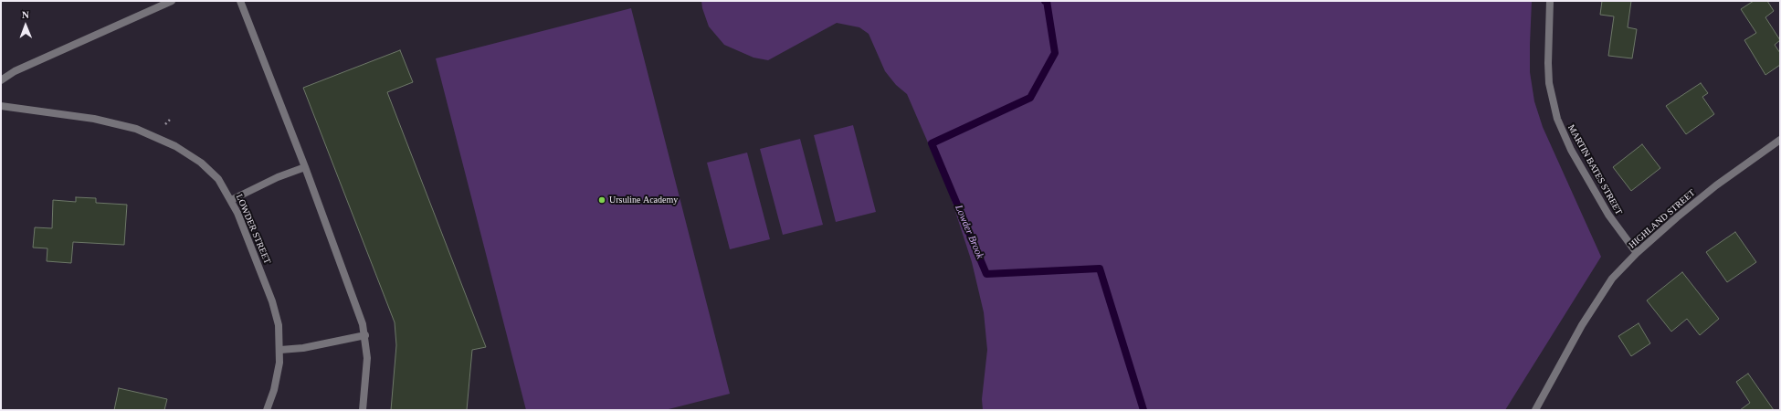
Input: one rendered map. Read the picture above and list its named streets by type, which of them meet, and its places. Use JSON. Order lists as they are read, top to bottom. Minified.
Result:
{"streets":{"street":["MARTIN BATES STREET","HIGHLAND STREET","LOWDER STREET"]},"crossings":[["MARTIN BATES STREET","HIGHLAND STREET"]],"water":["Lowder Brook"],"places":["Ursuline Academy"],"north":"top"}
